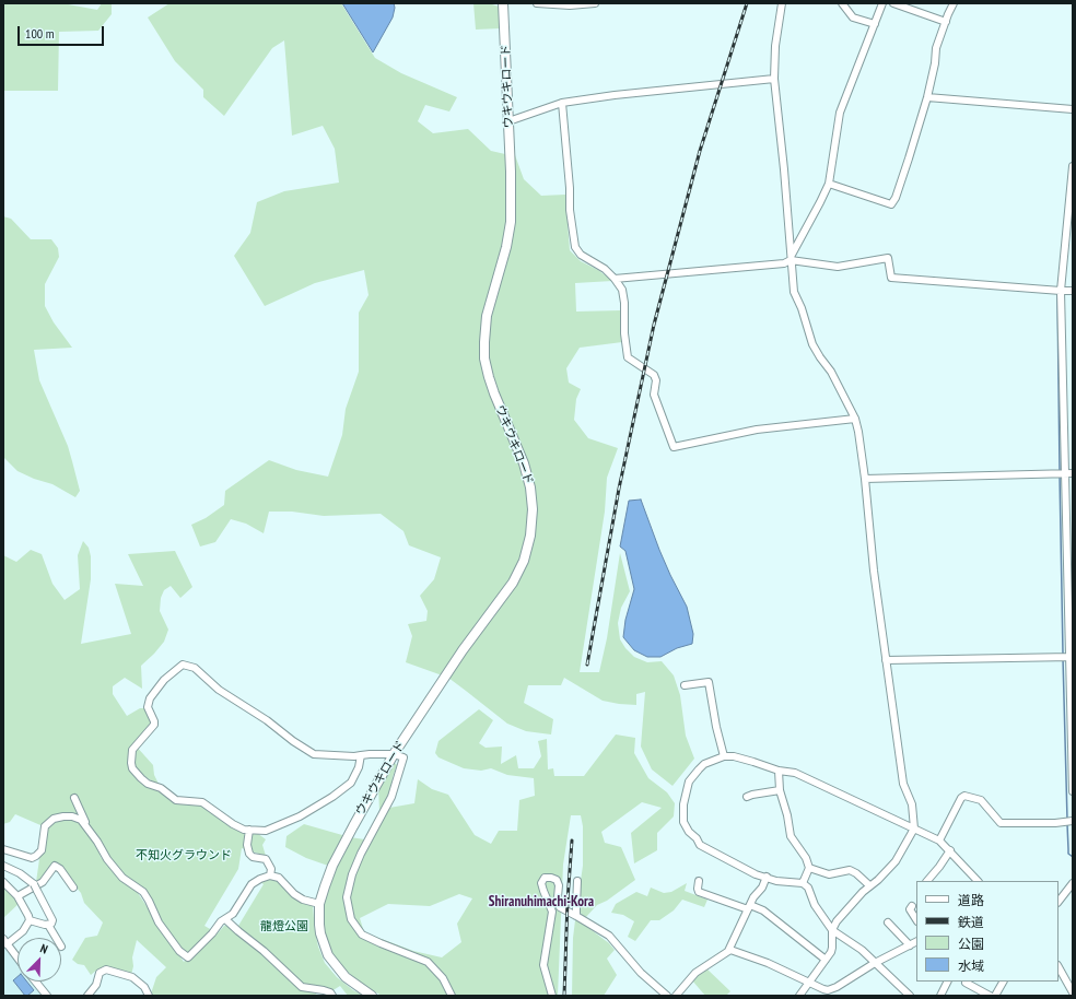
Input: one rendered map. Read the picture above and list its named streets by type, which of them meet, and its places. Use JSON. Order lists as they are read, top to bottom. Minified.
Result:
{"streets":{"street":["ウキウキロード"]},"districts":["Shiranuhimachi-Kora"],"parks":["不知火グラウンド","龍燈公園"],"legend":["道路","鉄道","公園","水域"],"scale_bar":"100 m","north":"top right"}
